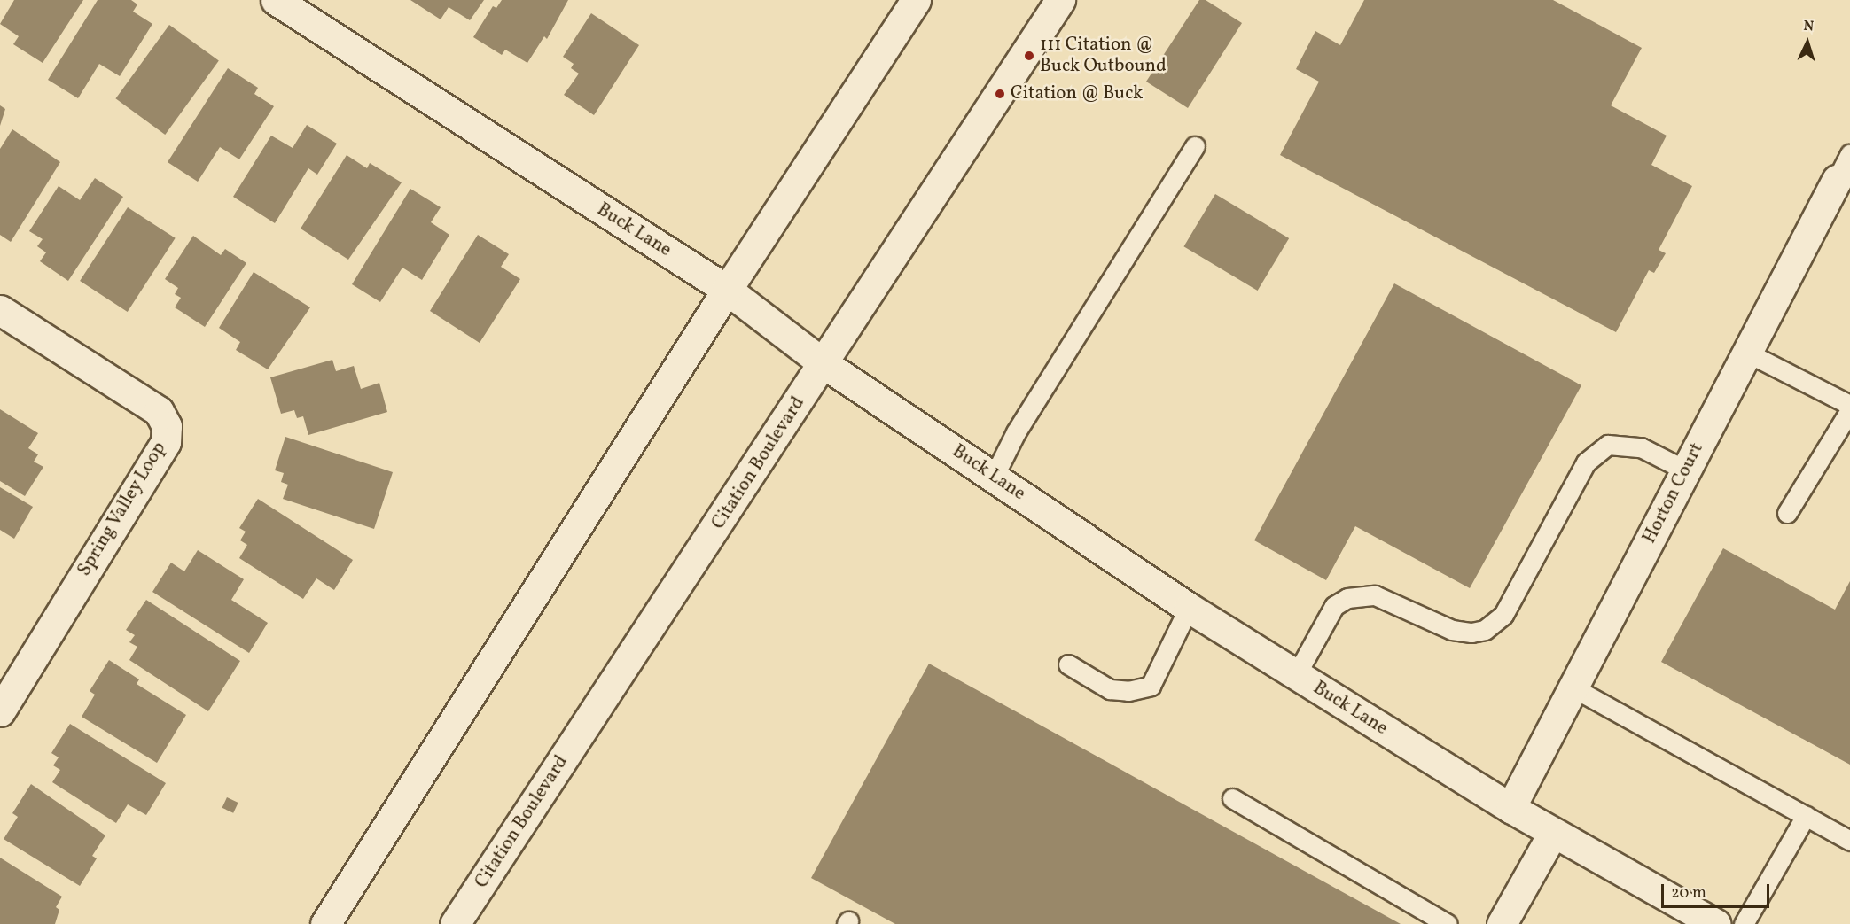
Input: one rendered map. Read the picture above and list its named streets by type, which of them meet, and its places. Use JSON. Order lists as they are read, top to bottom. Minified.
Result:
{"streets":{"street":["Buck Lane","Citation Boulevard","Horton Court","Spring Valley Loop"]},"crossings":[["Buck Lane","Citation Boulevard"],["Buck Lane","Horton Court"]],"places":["111 Citation @ Buck Outbound","Citation @ Buck"],"scale_bar":"20 m","north":"top"}
